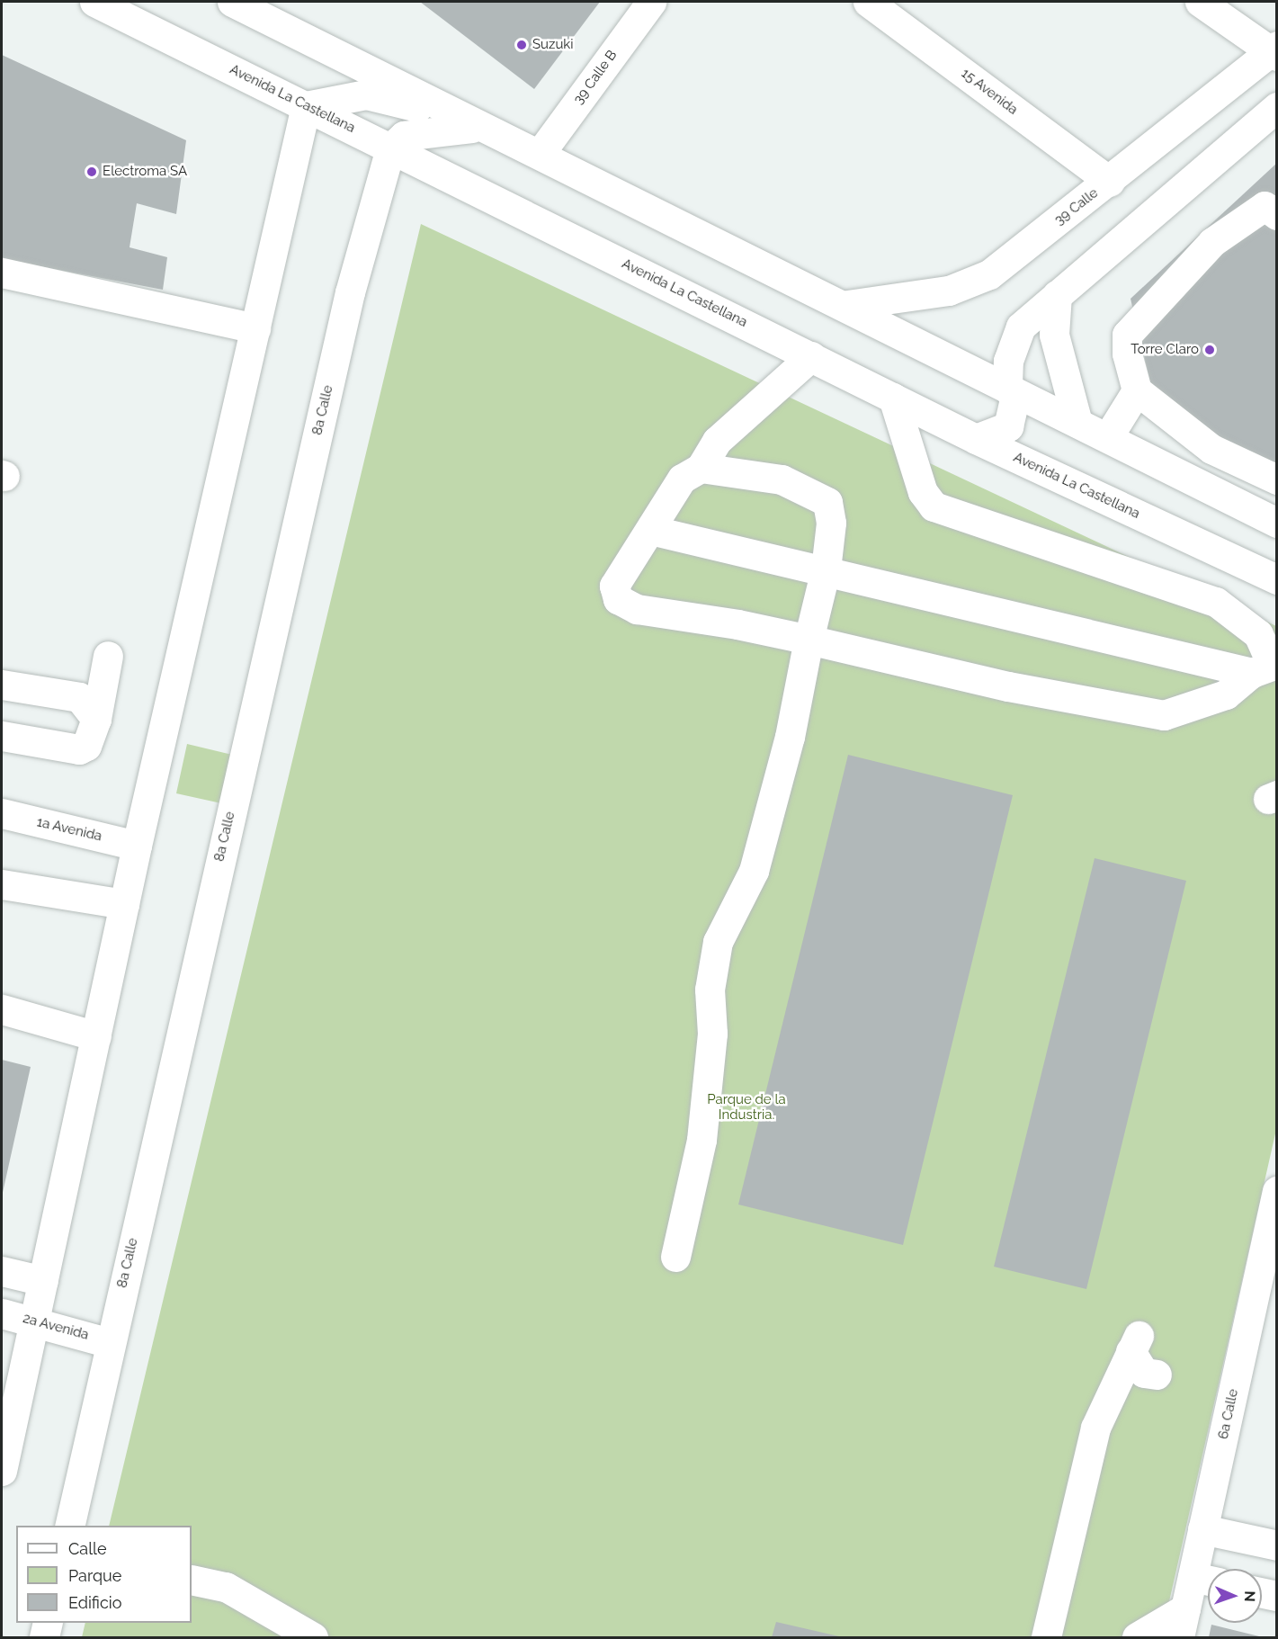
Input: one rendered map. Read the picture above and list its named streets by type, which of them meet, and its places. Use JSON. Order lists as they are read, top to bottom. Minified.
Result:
{"streets":{"street":["39 Calle B","15 Avenida","Avenida La Castellana","39 Calle","8a Calle","1a Avenida","2a Avenida","6a Calle"]},"crossings":[["15 Avenida","39 Calle"],["Avenida La Castellana","8a Calle"],["8a Calle","2a Avenida"]],"parks":["Parque de la Industria."],"places":["Suzuki","Electroma SA","Torre Claro"],"legend":["Calle","Parque","Edificio"],"north":"right"}
